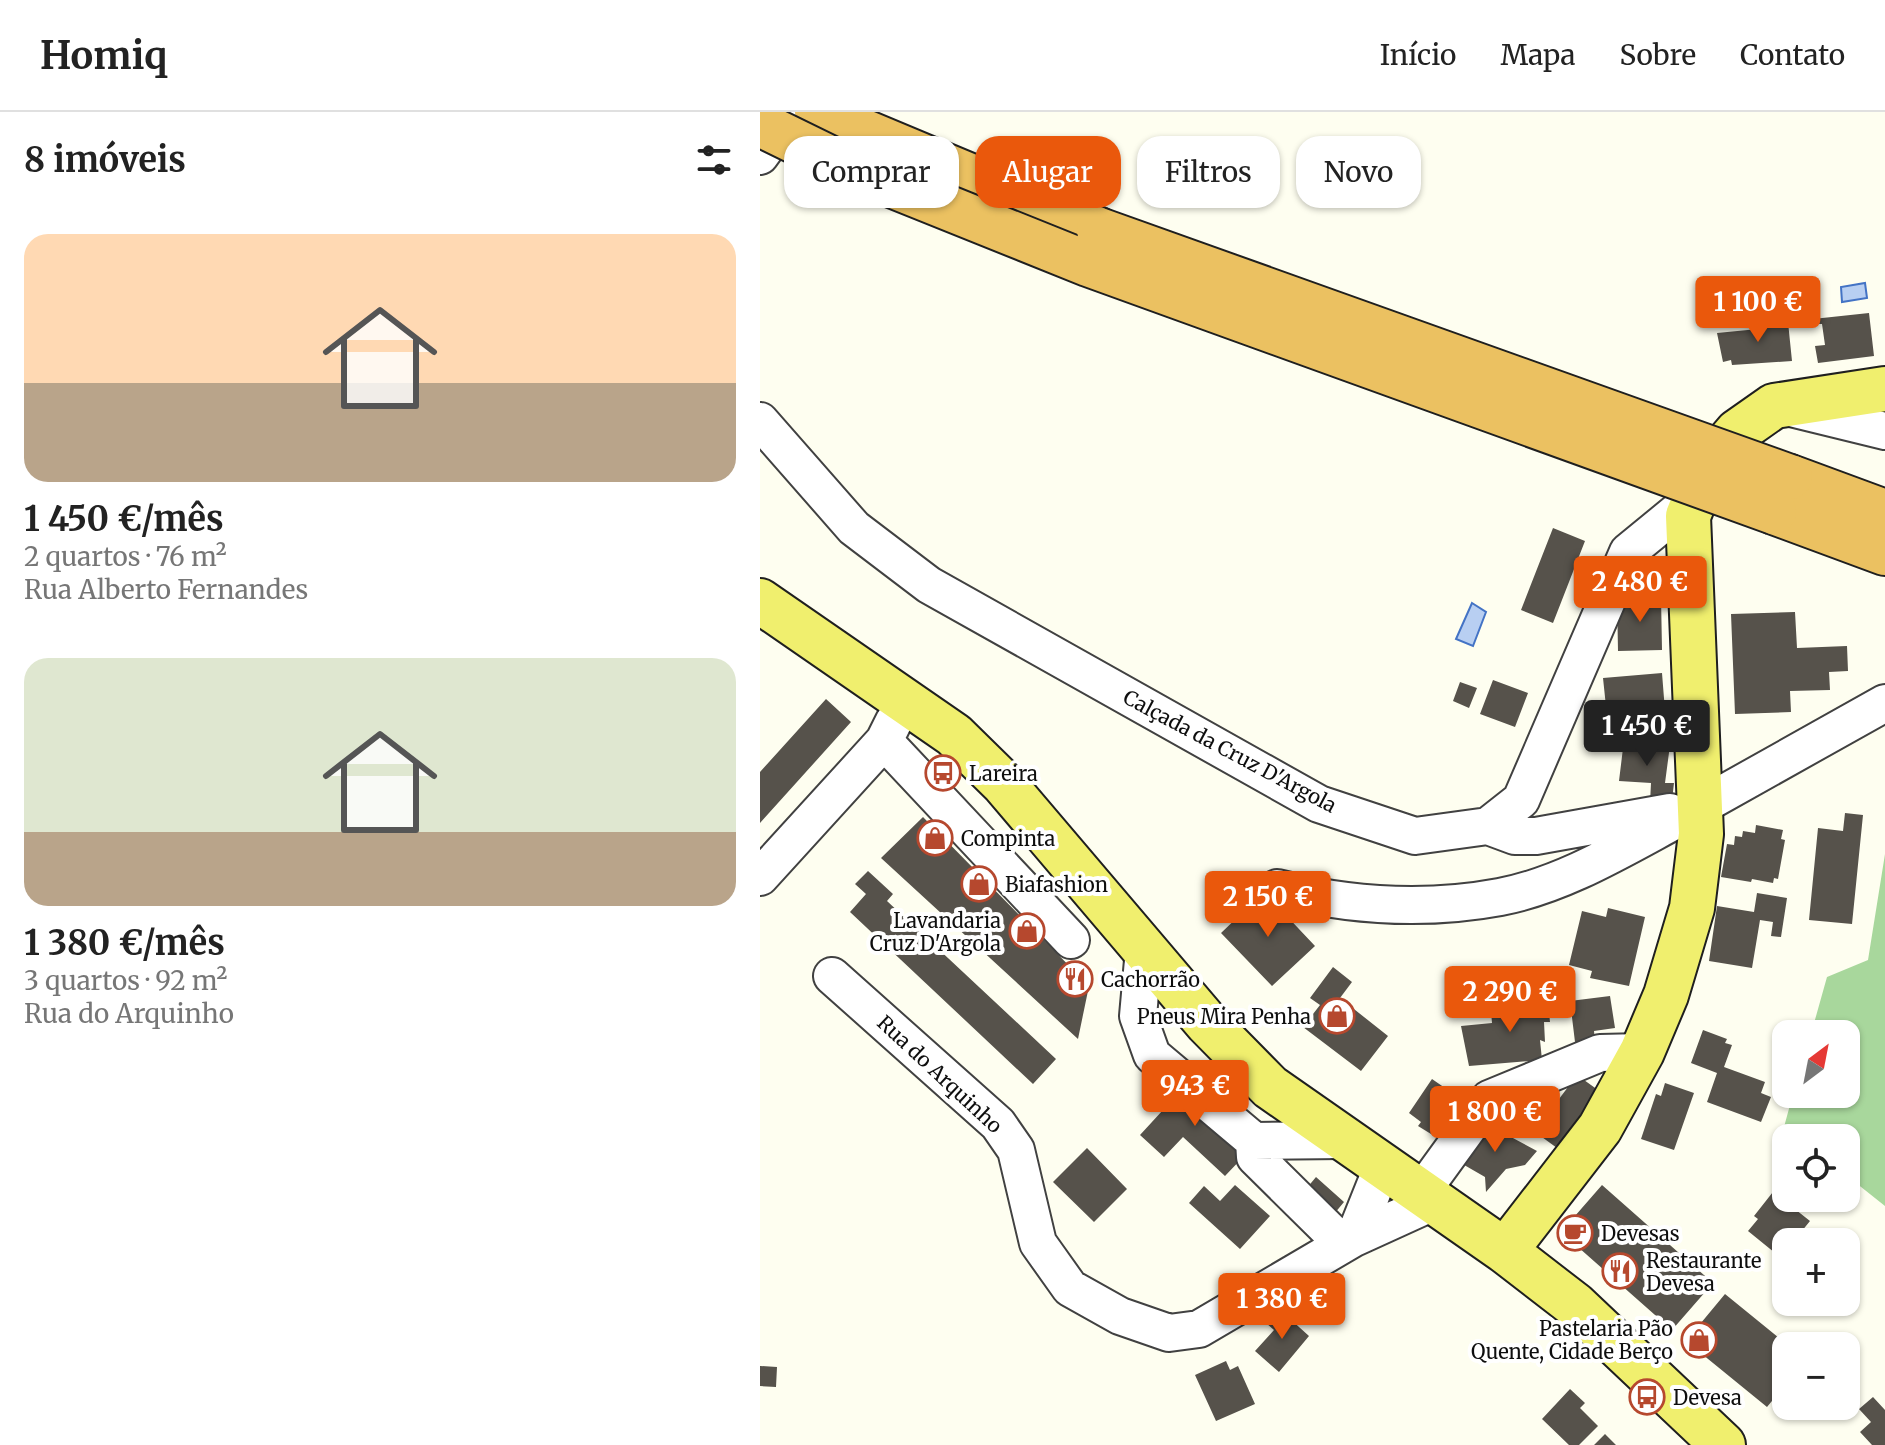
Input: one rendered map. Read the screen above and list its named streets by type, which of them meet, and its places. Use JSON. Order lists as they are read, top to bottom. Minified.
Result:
{"streets":{"street":["Calçada da Cruz D'Argola","Rua do Arquinho"]},"places":{"bus stop":["Lareira","Devesa"],"shop":["Compinta","Biafashion","Lavandaria Cruz D'Argola","Pneus Mira Penha","Pastelaria Pão Quente, Cidade Berço"],"restaurant":["Cachorrão","Restaurante Devesa"],"cafe":["Devesas"]},"north":"top right","page":{"header":"Homiq","nav":["Início","Mapa","Sobre","Contato"],"heading":"8 imóveis","chip":["Comprar","Alugar","Filtros","Novo"],"list":[{"name":"1 450 €/mês","note":"2 quartos · 76 m² · Rua Alberto Fernandes"},{"name":"1 380 €/mês","note":"3 quartos · 92 m² · Rua do Arquinho"}],"price":["1 100 €","2 480 €","1 450 €","2 150 €","2 290 €","943 €","1 800 €","1 380 €"],"map_buttons":["+","−"]}}
